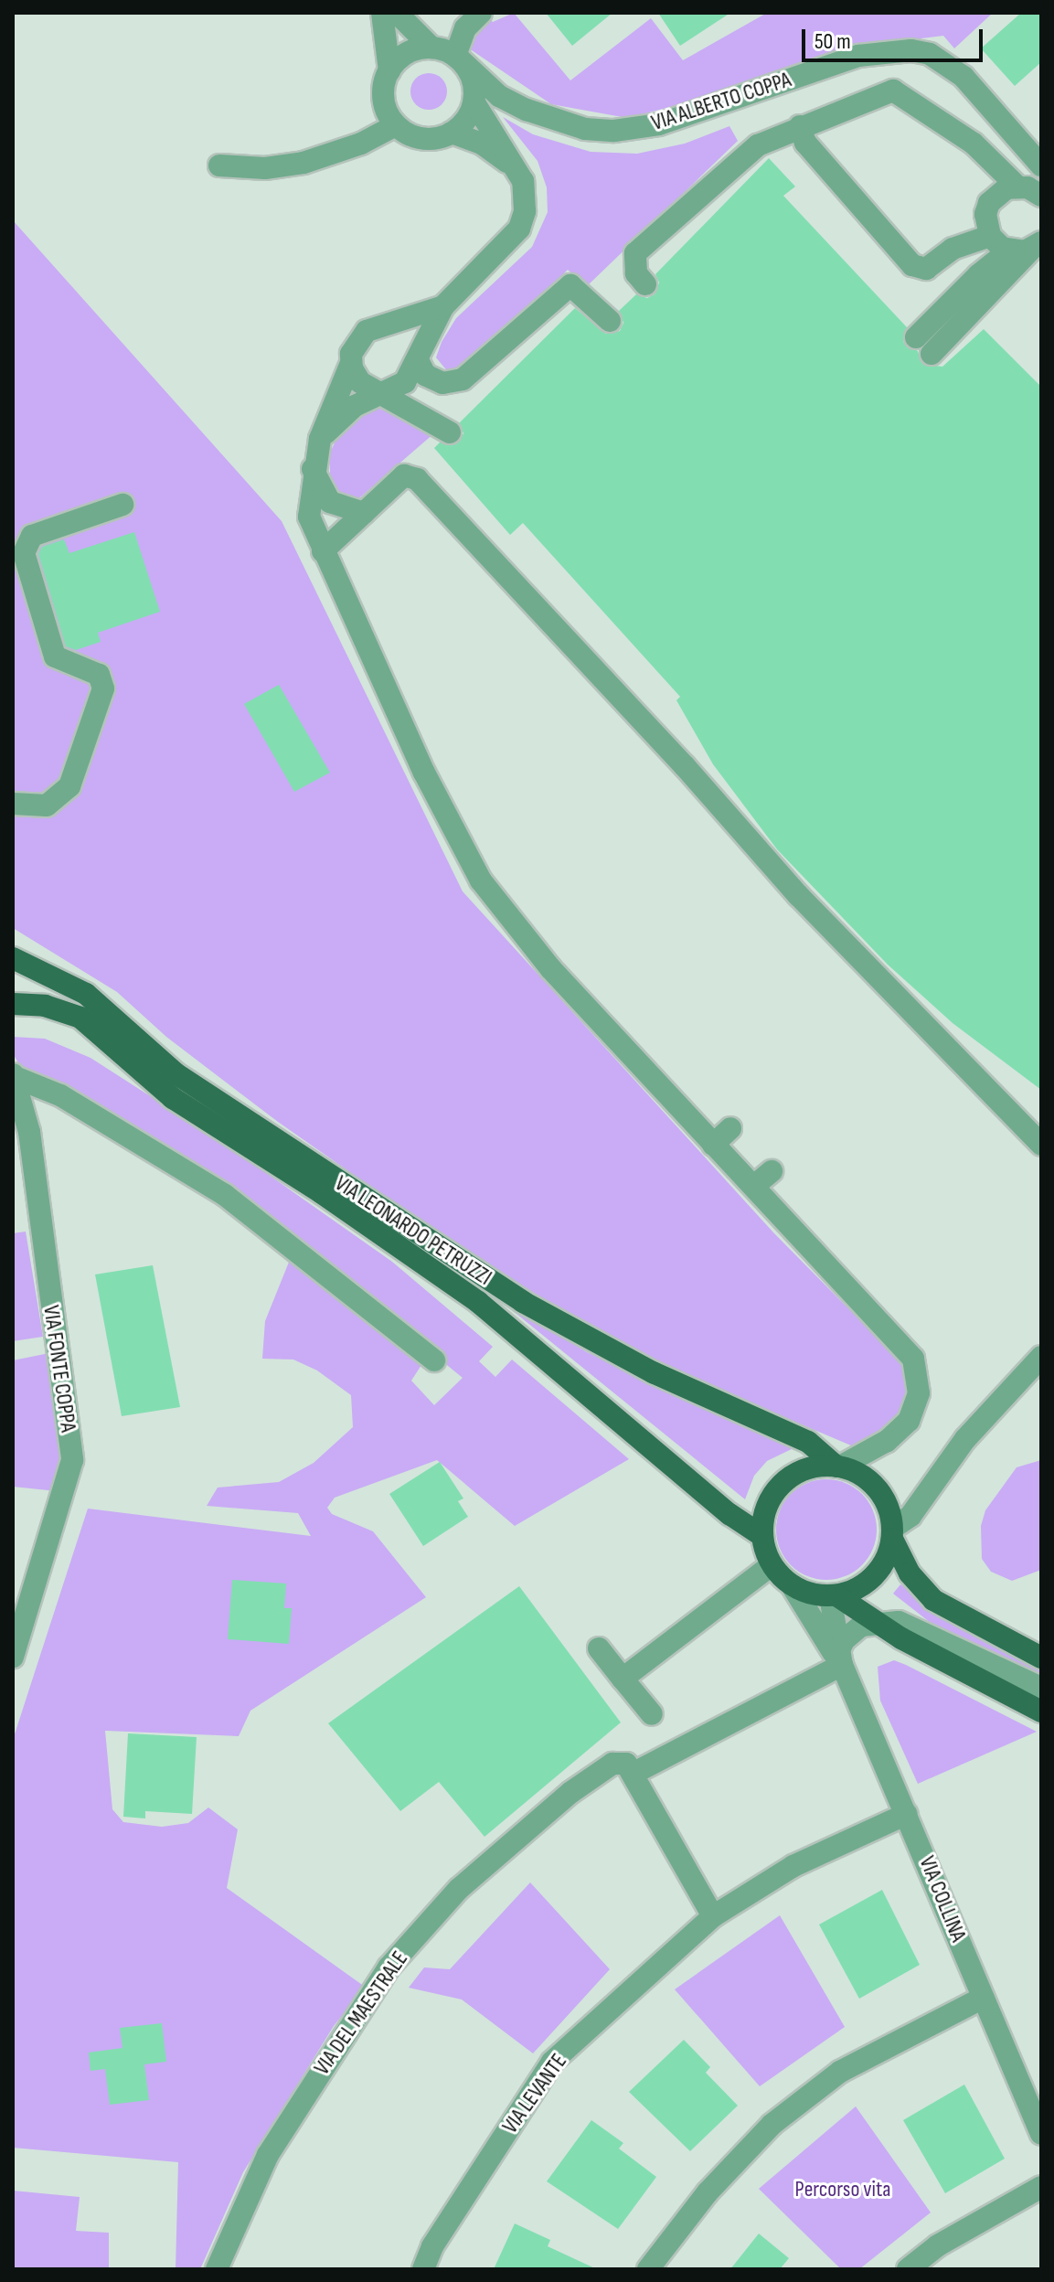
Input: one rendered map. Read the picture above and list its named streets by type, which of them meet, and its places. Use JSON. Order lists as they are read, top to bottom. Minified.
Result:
{"streets":{"main road":["VIA LEONARDO PETRUZZI"],"street":["VIA ALBERTO COPPA","VIA FONTE COPPA","VIA COLLINA","VIA DEL MAESTRALE","VIA LEVANTE"]},"crossings":[["VIA LEONARDO PETRUZZI","VIA COLLINA"],["VIA COLLINA","VIA LEVANTE"]],"parks":["Percorso vita"],"scale_bar":"50 m"}
